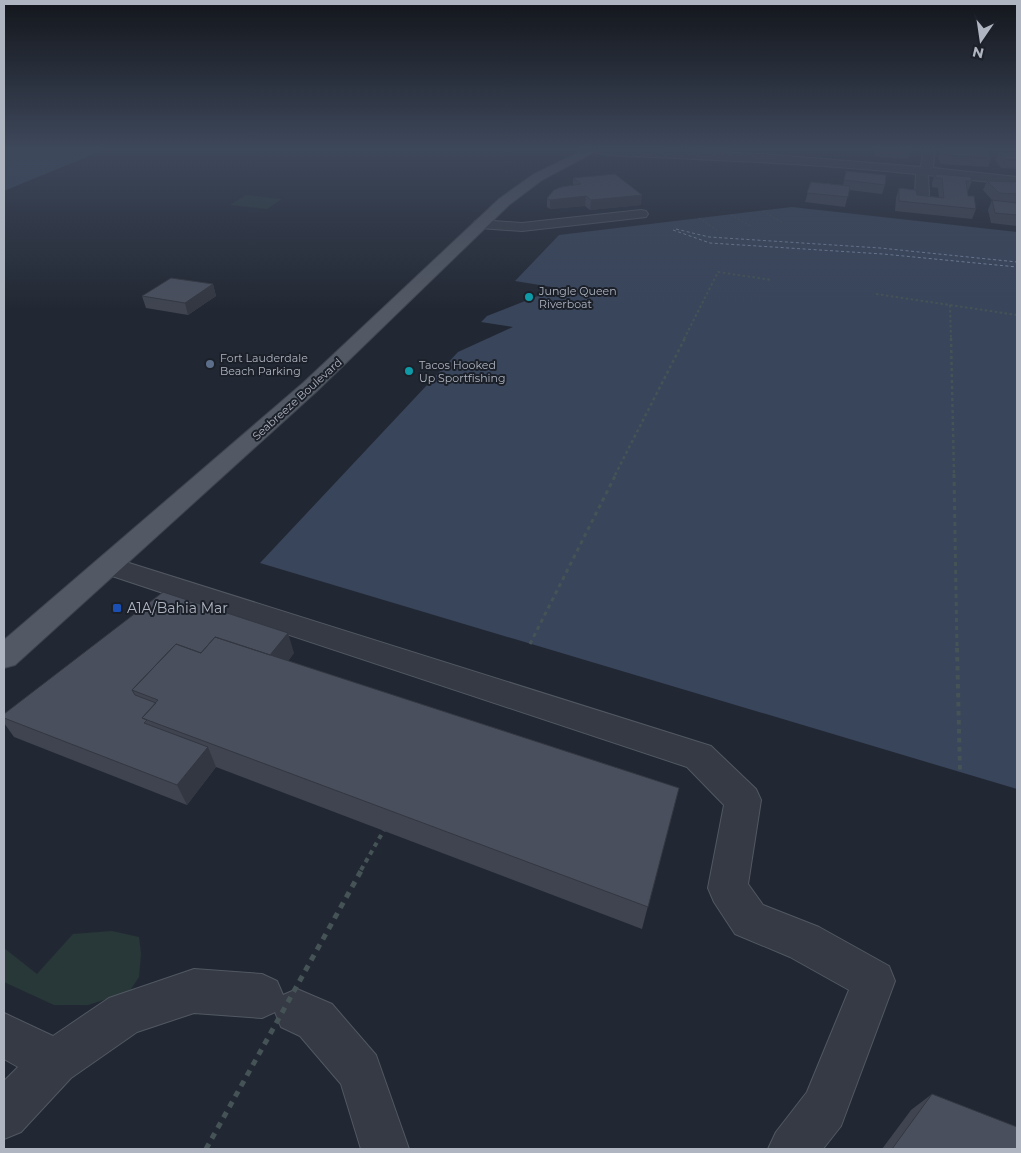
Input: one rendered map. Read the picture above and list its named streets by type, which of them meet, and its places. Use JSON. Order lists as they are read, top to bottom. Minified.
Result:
{"streets":{"main road":["Seabreeze Boulevard"]},"places":{"other":["Jungle Queen Riverboat","Fort Lauderdale Beach Parking","Tacos Hooked Up Sportfishing"],"transit":["A1A/Bahia Mar"]},"north":"bottom"}
